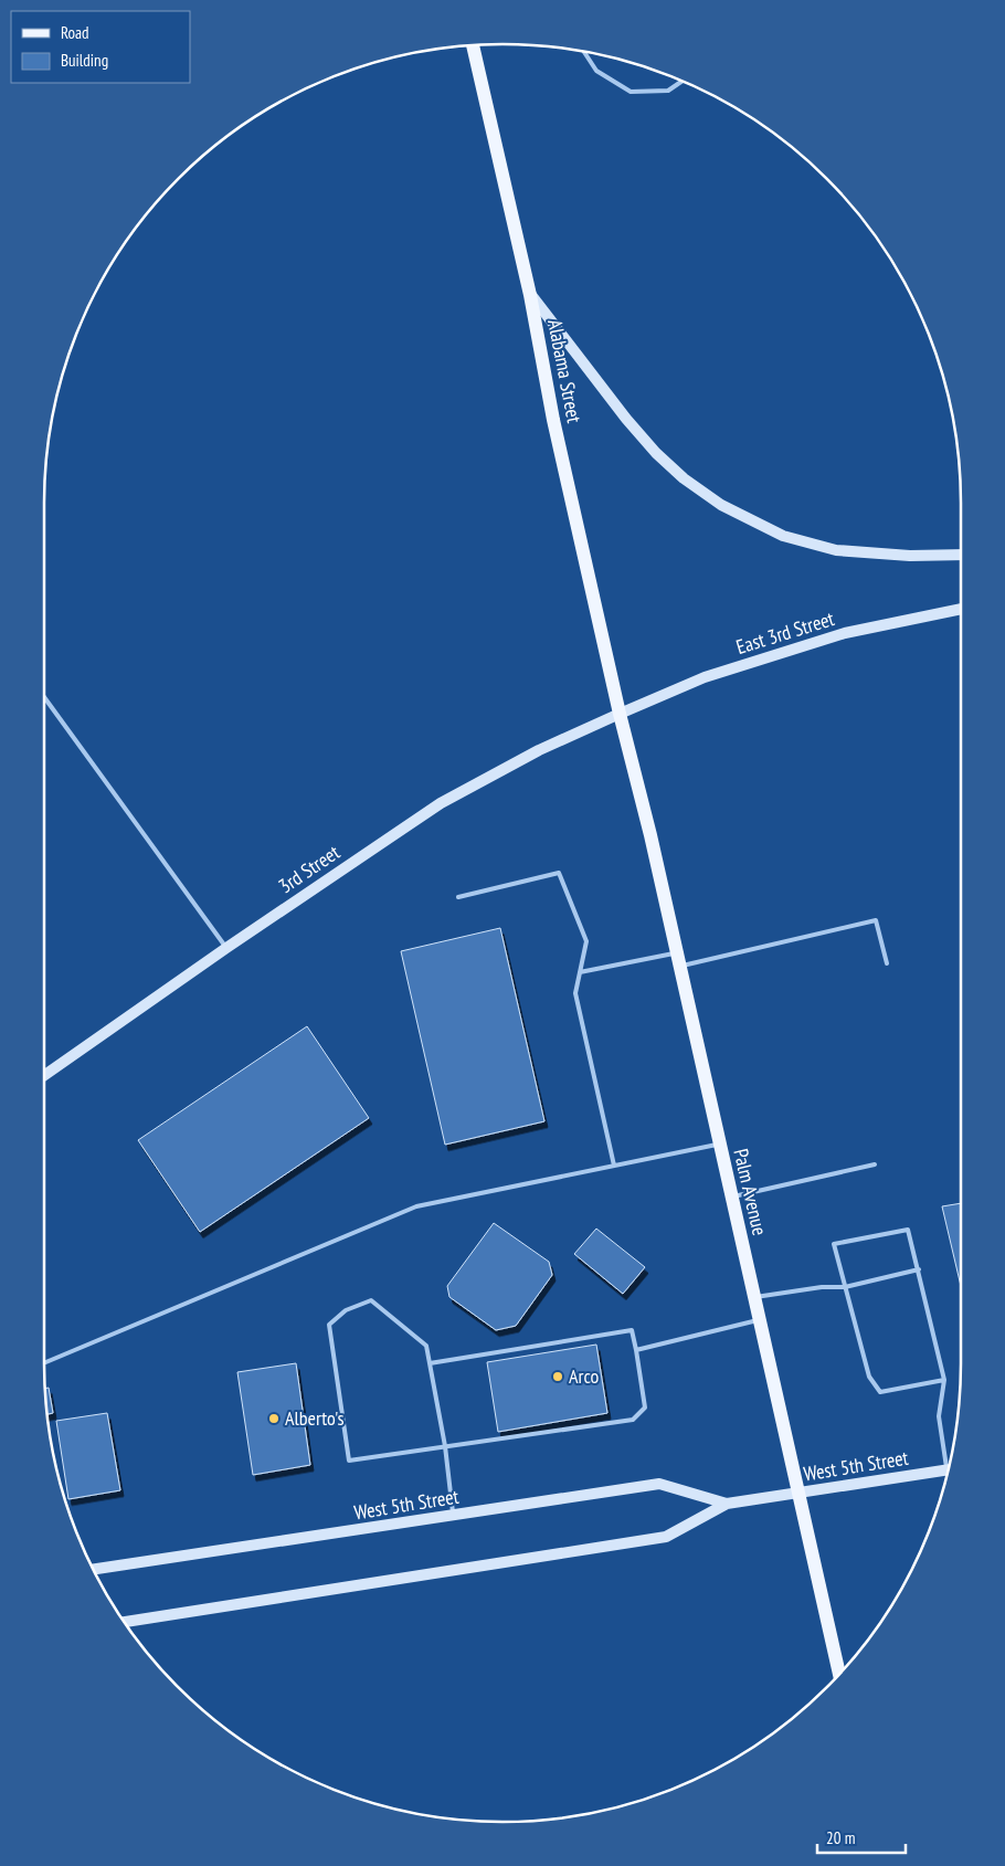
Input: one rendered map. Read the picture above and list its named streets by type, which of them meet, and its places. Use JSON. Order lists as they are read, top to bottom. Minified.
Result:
{"streets":{"main road":["Alabama Street","East 3rd Street","3rd Street","Palm Avenue","West 5th Street"]},"crossings":[["Alabama Street","East 3rd Street"],["Alabama Street","3rd Street"],["Alabama Street","Palm Avenue"],["East 3rd Street","3rd Street"],["East 3rd Street","Palm Avenue"],["3rd Street","Palm Avenue"],["Palm Avenue","West 5th Street"]],"places":["Arco","Alberto's"],"legend":["Road","Building"],"scale_bar":"20 m"}
